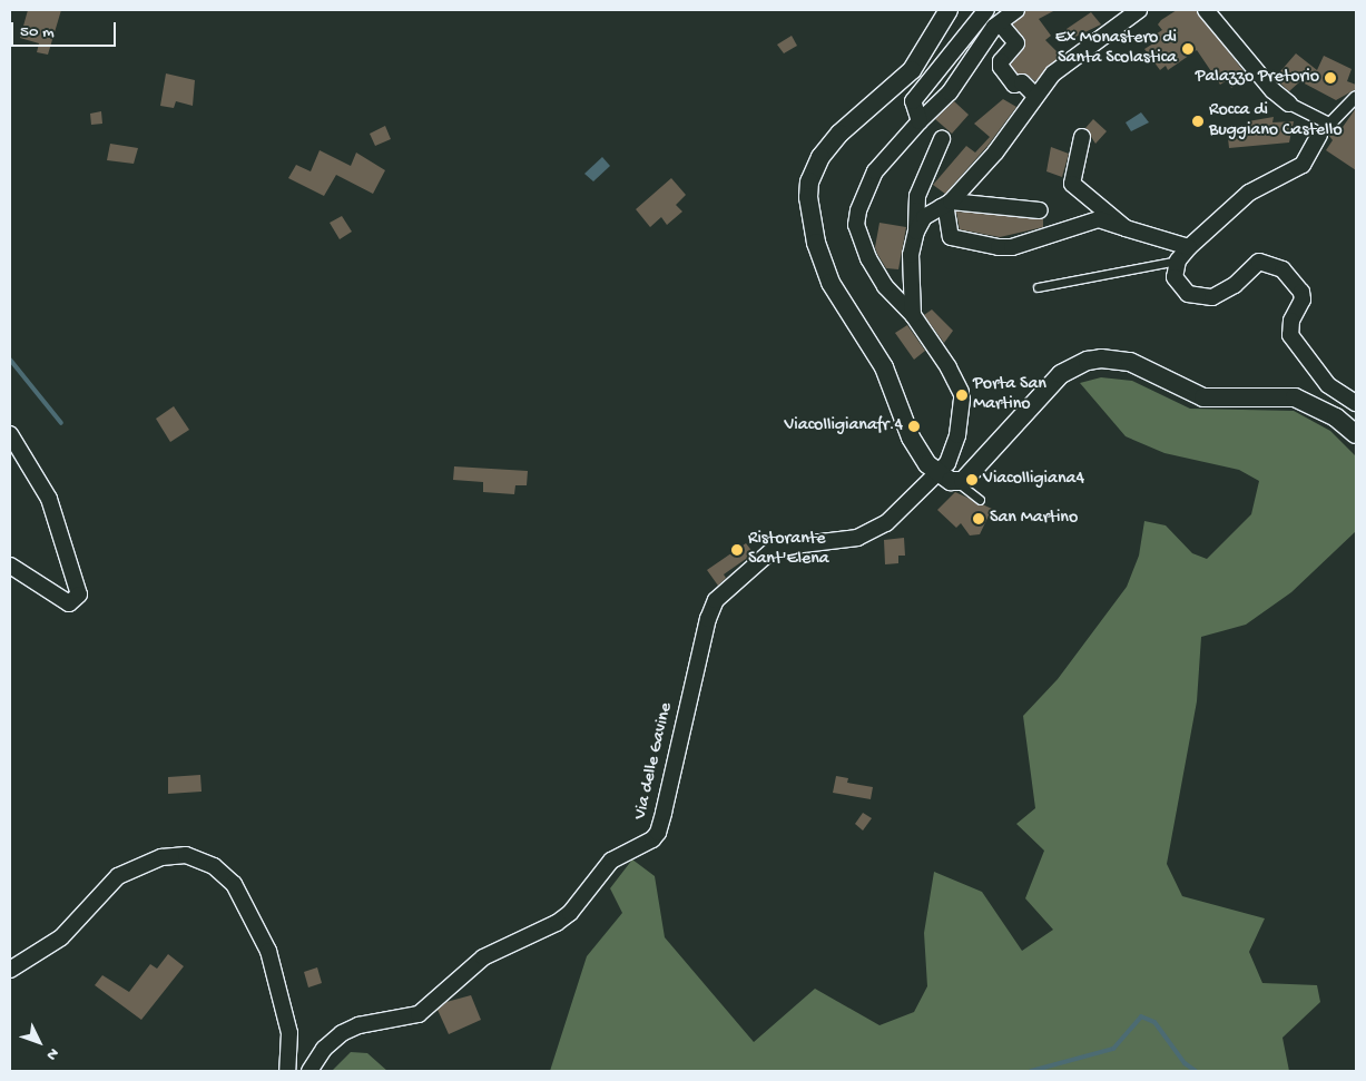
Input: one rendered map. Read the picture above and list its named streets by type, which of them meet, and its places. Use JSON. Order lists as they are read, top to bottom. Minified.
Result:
{"streets":{"street":["Via delle Gavine"]},"places":["Ex Monastero di Santa Scolastica","Palazzo Pretorio","Rocca di Buggiano Castello","Porta San Martino","Viacolligianafr.4","Viacolligiana4","San Martino","Ristorante Sant'Elena"],"scale_bar":"50 m","north":"bottom right"}
